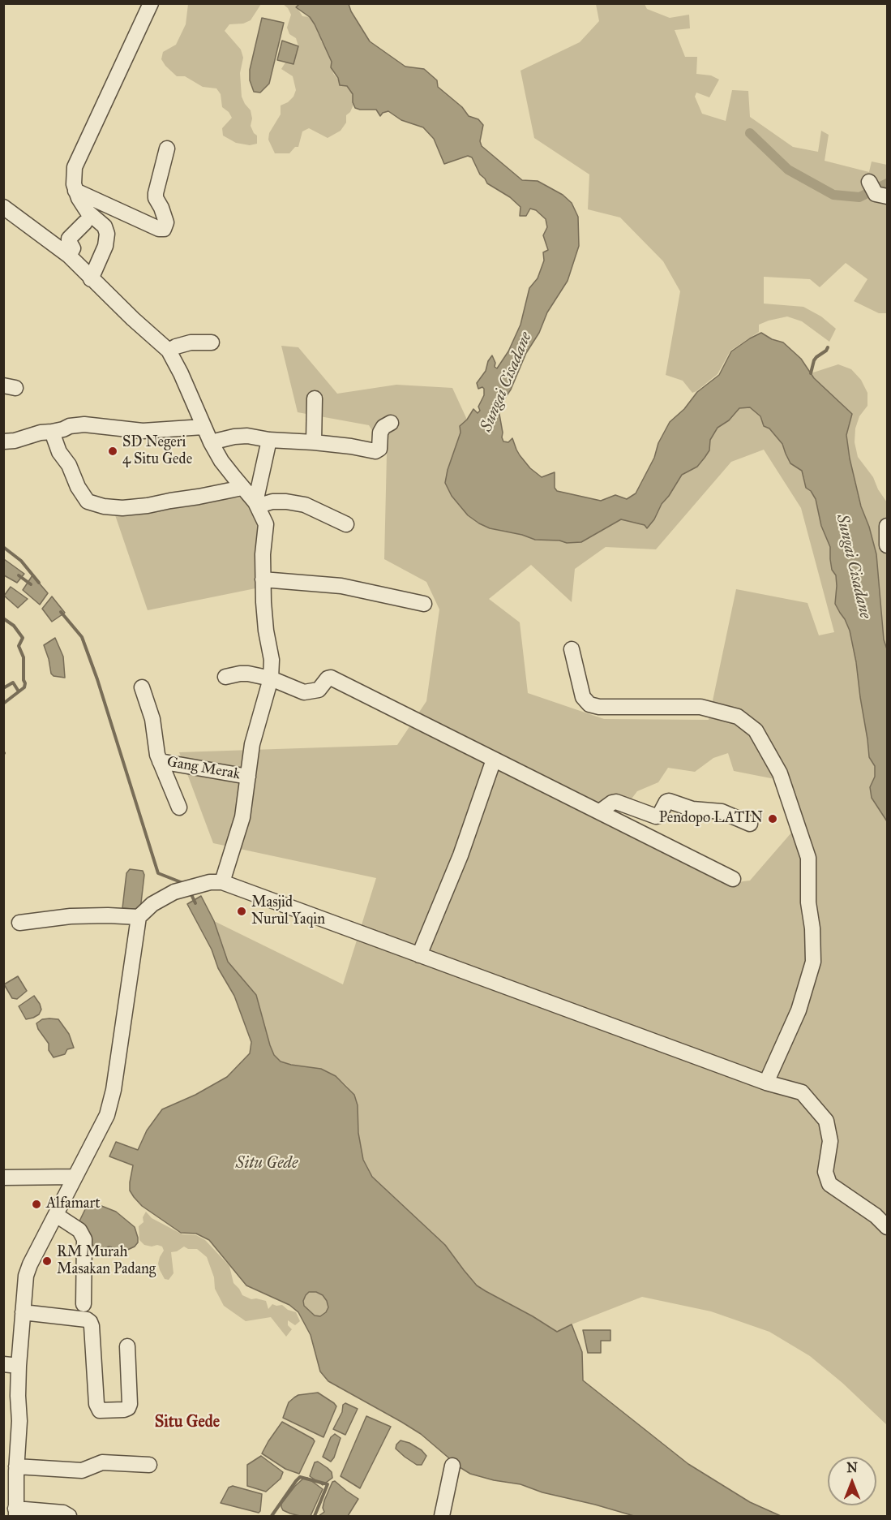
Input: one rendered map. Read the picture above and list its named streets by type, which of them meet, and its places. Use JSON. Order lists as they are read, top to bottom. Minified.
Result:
{"streets":{"street":["Gang Merak"]},"districts":["Situ Gede"],"water":["Sungai Cisadane","Situ Gede"],"places":["SD Negeri 4 Situ Gede","Pendopo LATIN","Masjid Nurul Yaqin","Alfamart","RM Murah Masakan Padang"],"north":"top"}
